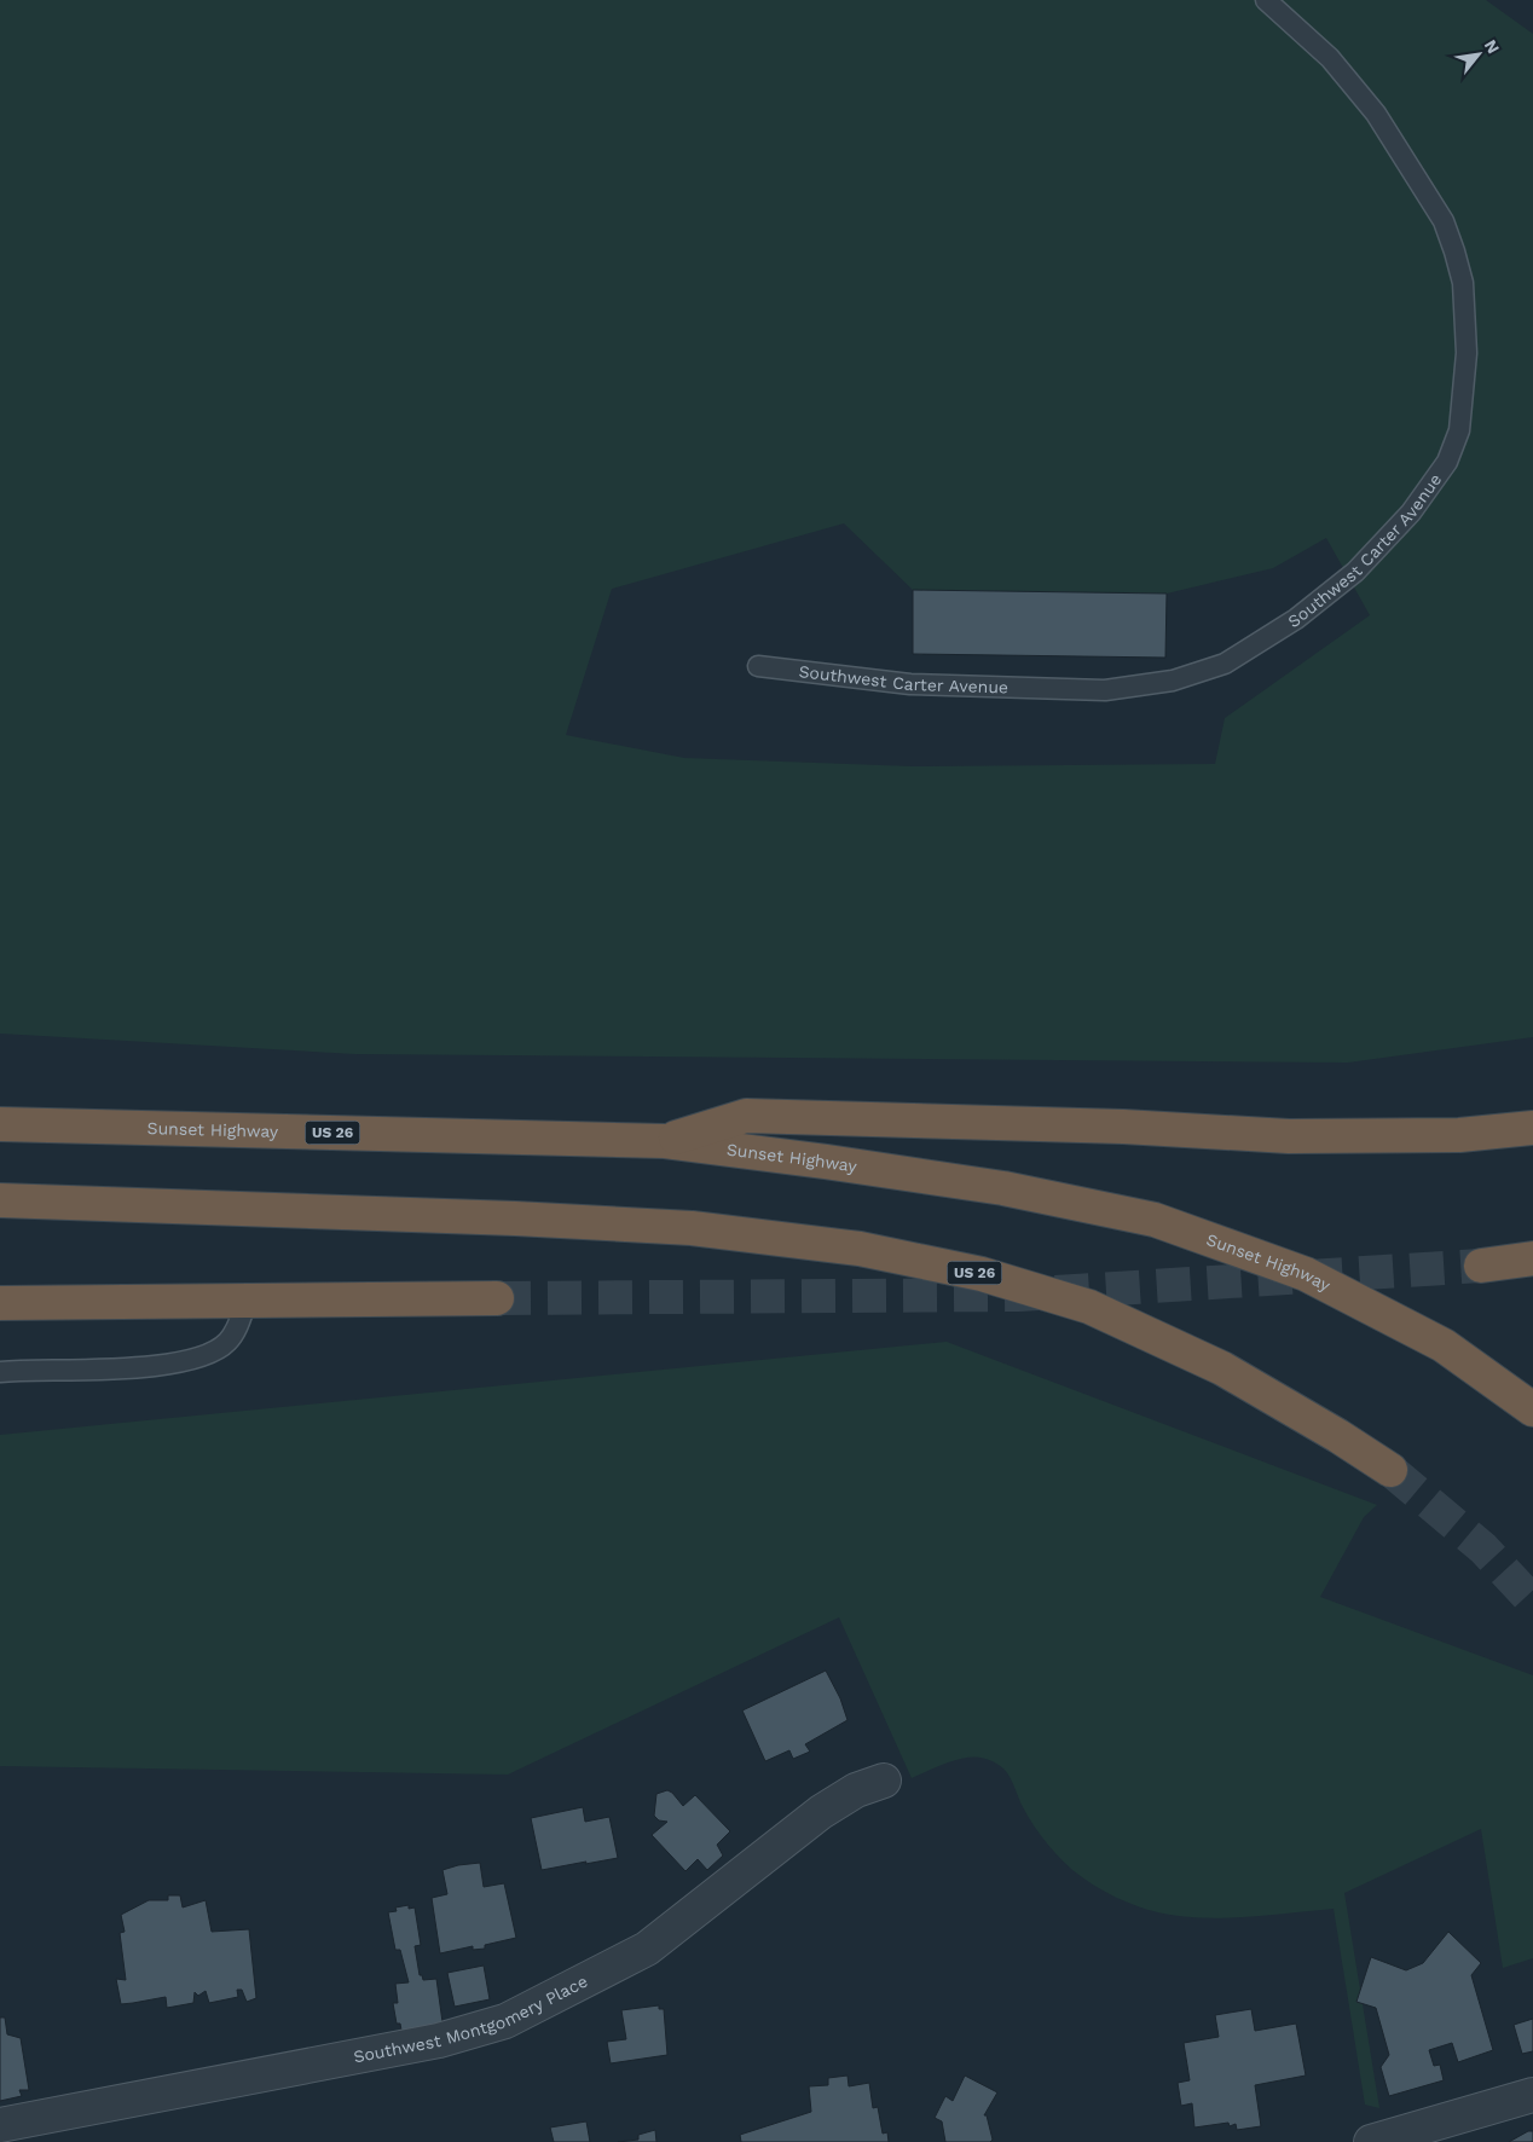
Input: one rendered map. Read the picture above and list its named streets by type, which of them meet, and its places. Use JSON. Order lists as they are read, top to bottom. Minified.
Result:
{"streets":{"highway":["Sunset Highway","US 26"],"street":["Southwest Montgomery Place"],"lane":["Southwest Carter Avenue"]},"north":"top right"}
